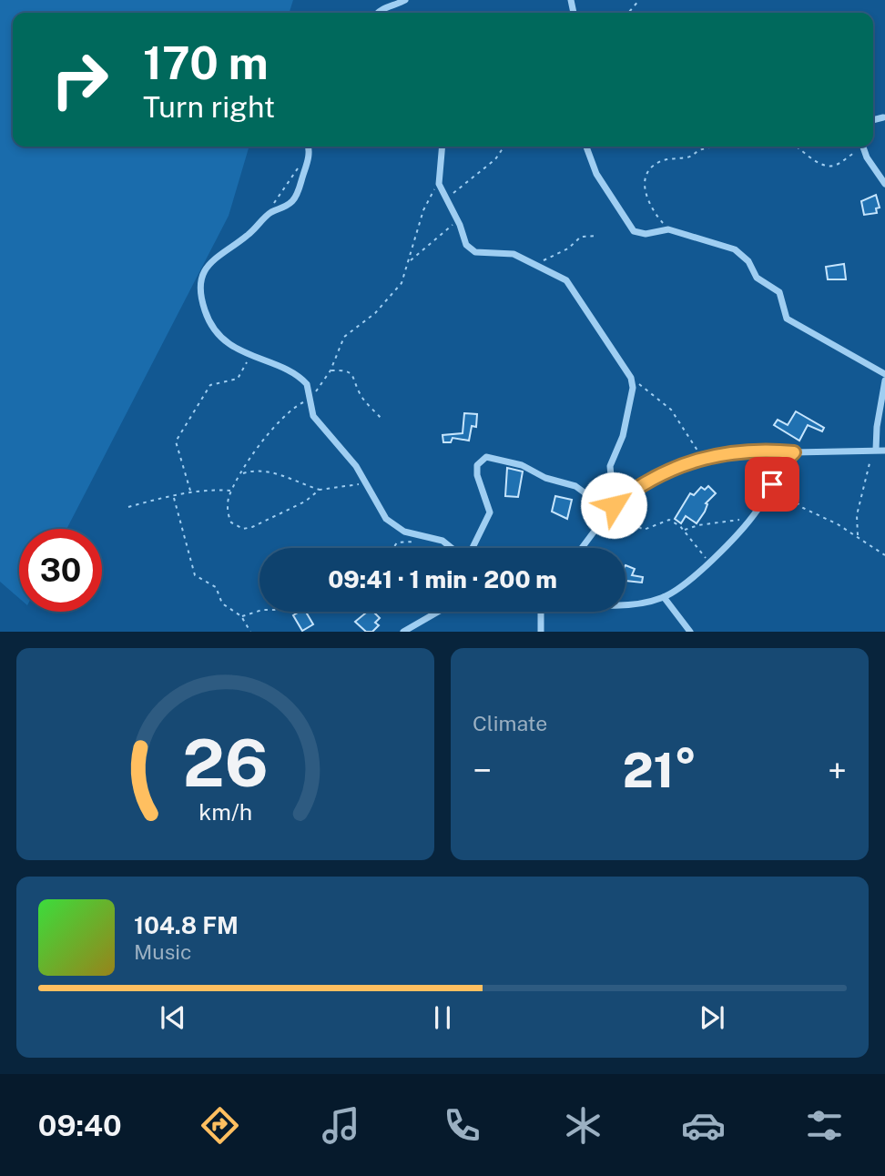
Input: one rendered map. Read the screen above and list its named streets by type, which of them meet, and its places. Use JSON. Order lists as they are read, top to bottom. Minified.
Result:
{"page":{"turn":["170 m","Turn right"],"limit":"30","trip":"09:41 · 1 min · 200 m","tile":"Climate","heat":["−","21°","+"],"song":["104.8 FM","Music"],"tabs":"09:40","gauge":["26","km/h"]}}
